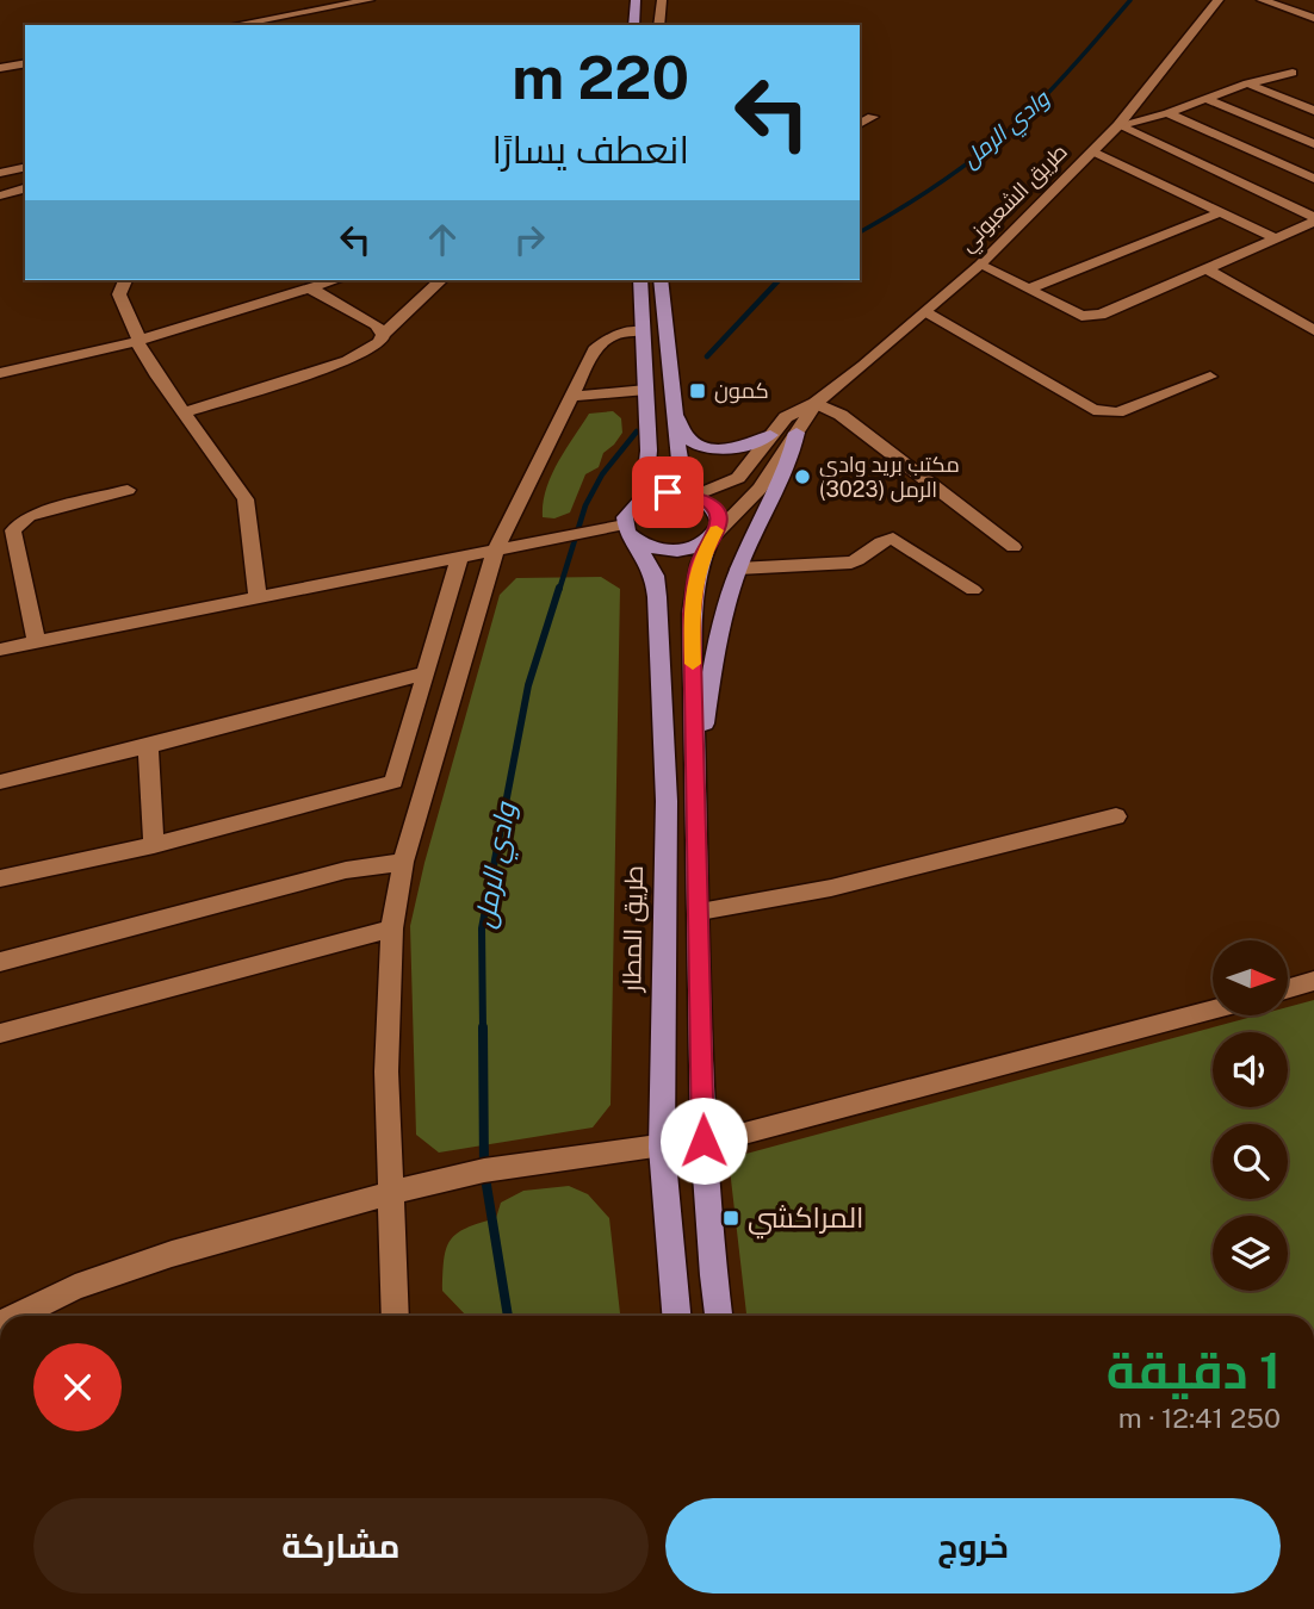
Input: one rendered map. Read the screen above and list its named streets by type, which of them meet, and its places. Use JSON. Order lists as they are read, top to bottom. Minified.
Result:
{"streets":{"main road":["طريق المطار"],"street":["طريق الشعبوني"]},"crossings":[["طريق الشعبوني","طريق المطار"]],"water":["وادي الرمل"],"places":{"transit":["كمون","المراكشي"],"other":["مكتب بريد وادي الرمل (3023)"]},"north":"right","page":{"turn":["220 m","انعطف يسارًا"],"heading":["1 دقيقة","250 m · 12:41"],"buttons":["خروج","مشاركة"]}}
